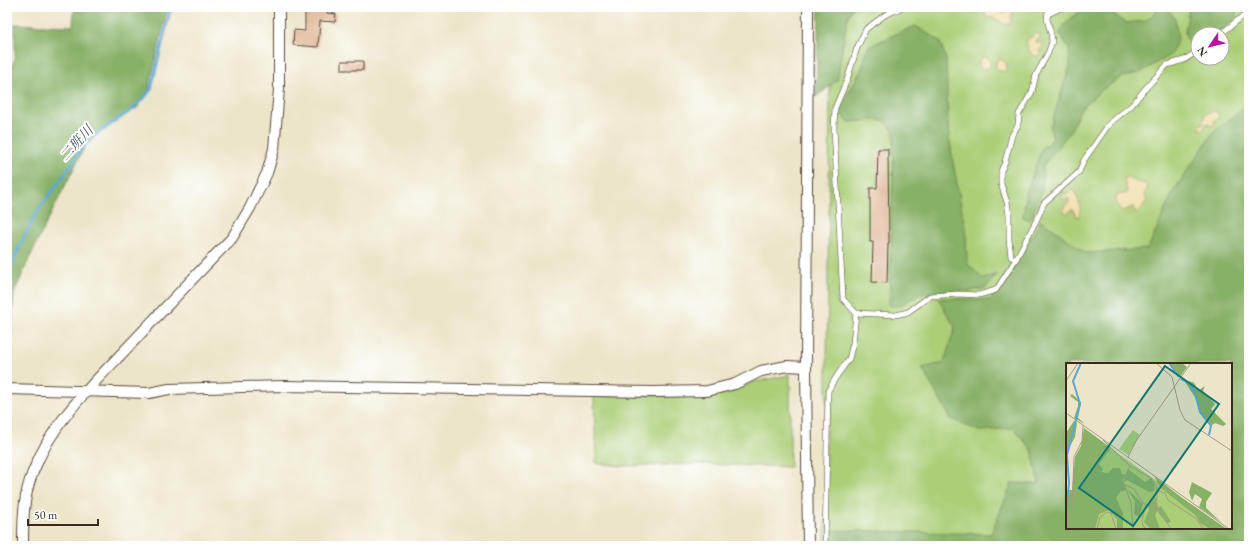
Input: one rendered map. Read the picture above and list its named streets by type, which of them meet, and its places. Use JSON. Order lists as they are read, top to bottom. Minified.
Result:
{"water":["二班川"],"scale_bar":"50 m","north":"bottom left"}
